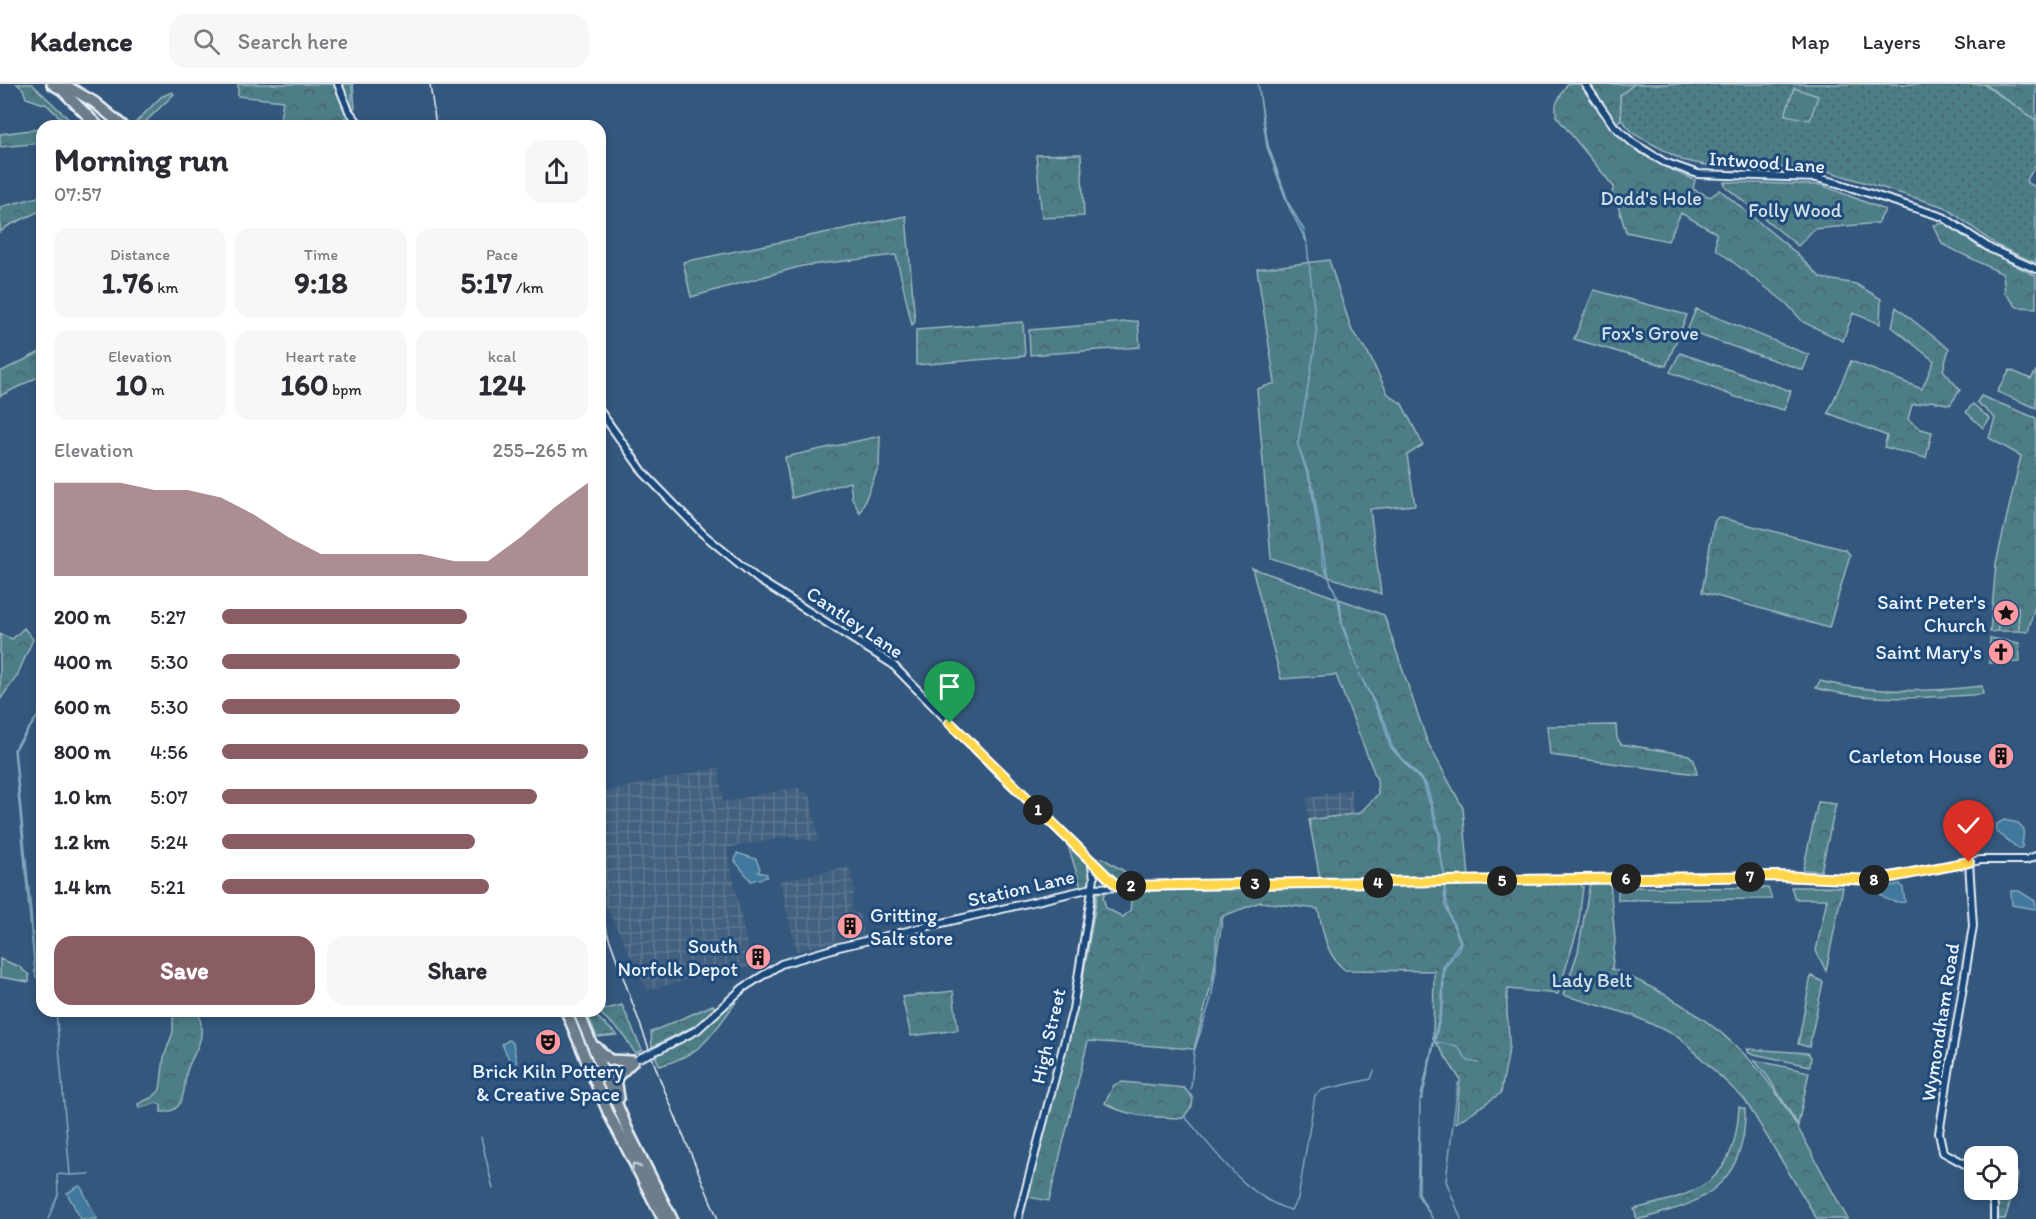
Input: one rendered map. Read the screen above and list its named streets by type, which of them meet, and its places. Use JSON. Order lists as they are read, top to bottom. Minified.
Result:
{"streets":{"street":["Intwood Lane","Cantley Lane","Station Lane","Wymondham Road","High Street"]},"crossings":[["Cantley Lane","Station Lane"],["Station Lane","Wymondham Road"],["Station Lane","High Street"]],"parks":["Dodd's Hole","Folly Wood","Fox's Grove","Lady Belt"],"places":{"place":["Saint Peter's Church"],"church":["Saint Mary's"],"building":["Carleton House","Gritting Salt store","South Norfolk Depot"],"theatre":["Brick Kiln Pottery & Creative Space"]},"page":{"header":"Kadence","search":"Search here","nav":["Map","Layers","Share"],"heading":["Morning run","07:57"],"stats":[["Distance","1.76 km"],["Time","9:18"],["Pace","5:17 /km"],["Elevation","10 m"],["Heart rate","160 bpm"],["kcal","124"]],"chart":["Elevation","255–265 m"],"list":[{"name":"200 m","note":"5:27"},{"name":"400 m","note":"5:30"},{"name":"600 m","note":"5:30"},{"name":"800 m","note":"4:56"},{"name":"1.0 km","note":"5:07"},{"name":"1.2 km","note":"5:24"},{"name":"1.4 km","note":"5:21"}],"pins":["1","7","6","8","5","4","3","2"],"buttons":["Save","Share"]}}
